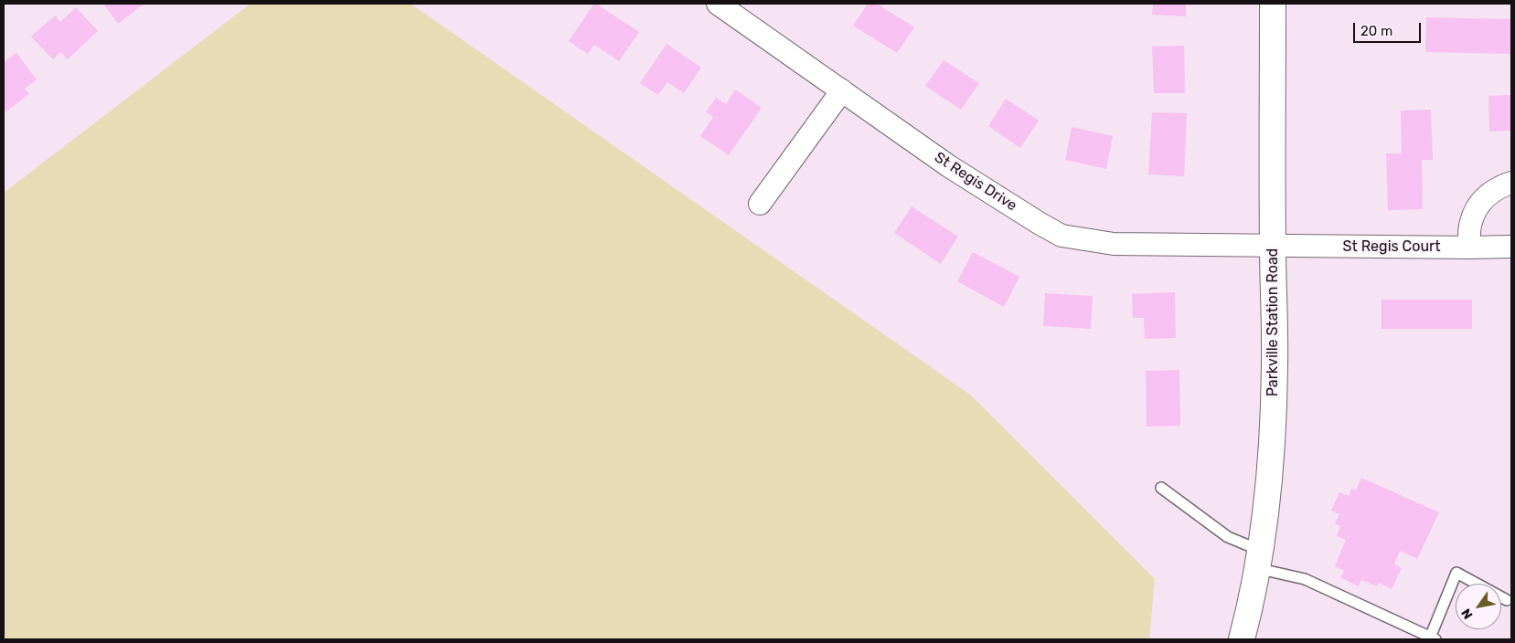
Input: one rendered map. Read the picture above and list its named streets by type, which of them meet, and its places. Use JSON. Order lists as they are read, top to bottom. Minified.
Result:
{"streets":{"main road":["Parkville Station Road"],"street":["St Regis Drive","St Regis Court"]},"crossings":[["St Regis Drive","St Regis Court"],["St Regis Drive","Parkville Station Road"],["St Regis Court","Parkville Station Road"]],"scale_bar":"20 m","north":"bottom left"}
